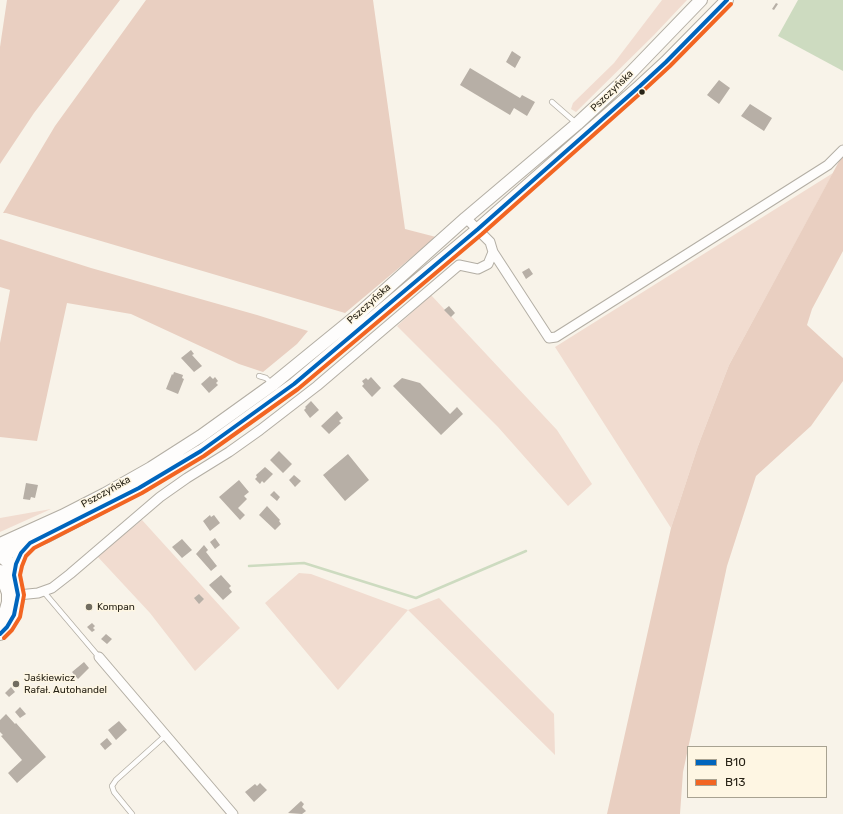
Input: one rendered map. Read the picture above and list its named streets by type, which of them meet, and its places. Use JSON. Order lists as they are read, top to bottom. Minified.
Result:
{"streets":{"main road":["Pszczyńska"]},"places":["Kompan","Jaśkiewicz Rafał. Autohandel"],"lines":["transit line B10","transit line B13"],"legend":["B10","B13"]}
